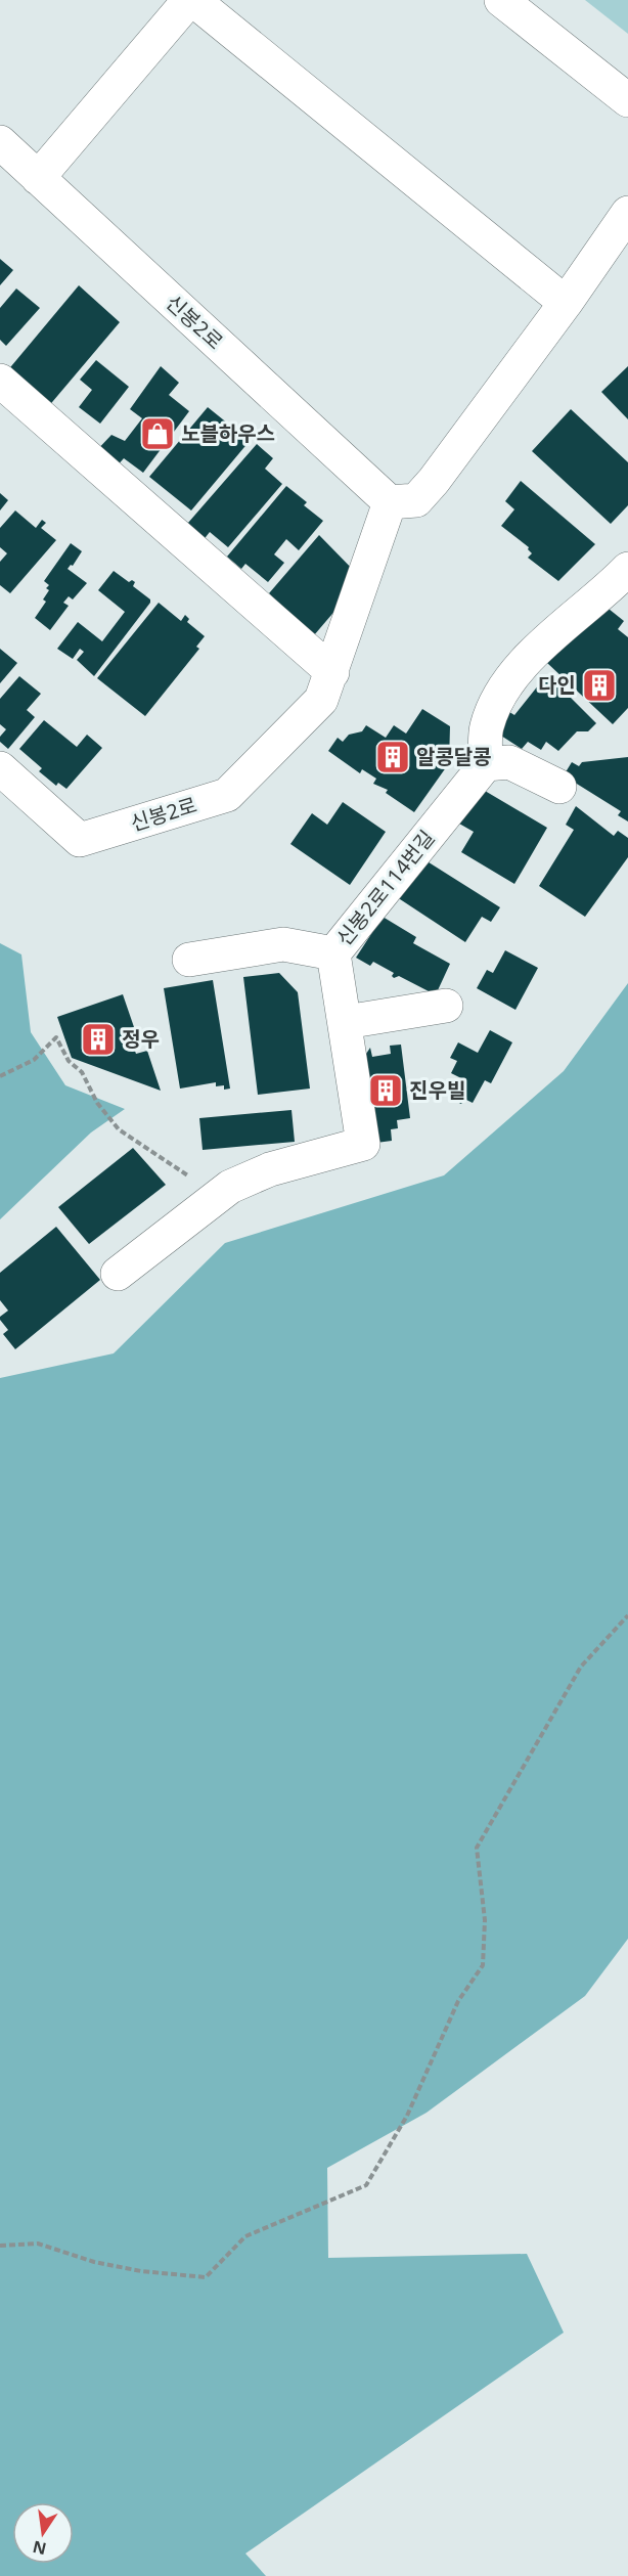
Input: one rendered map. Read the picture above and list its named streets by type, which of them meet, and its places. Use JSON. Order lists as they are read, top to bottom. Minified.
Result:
{"streets":{"street":["신봉2로","신봉2로114번길"]},"places":{"shop":["노블하우스"],"building":["다인","알콩달콩","정우","진우빌"]},"north":"bottom"}
